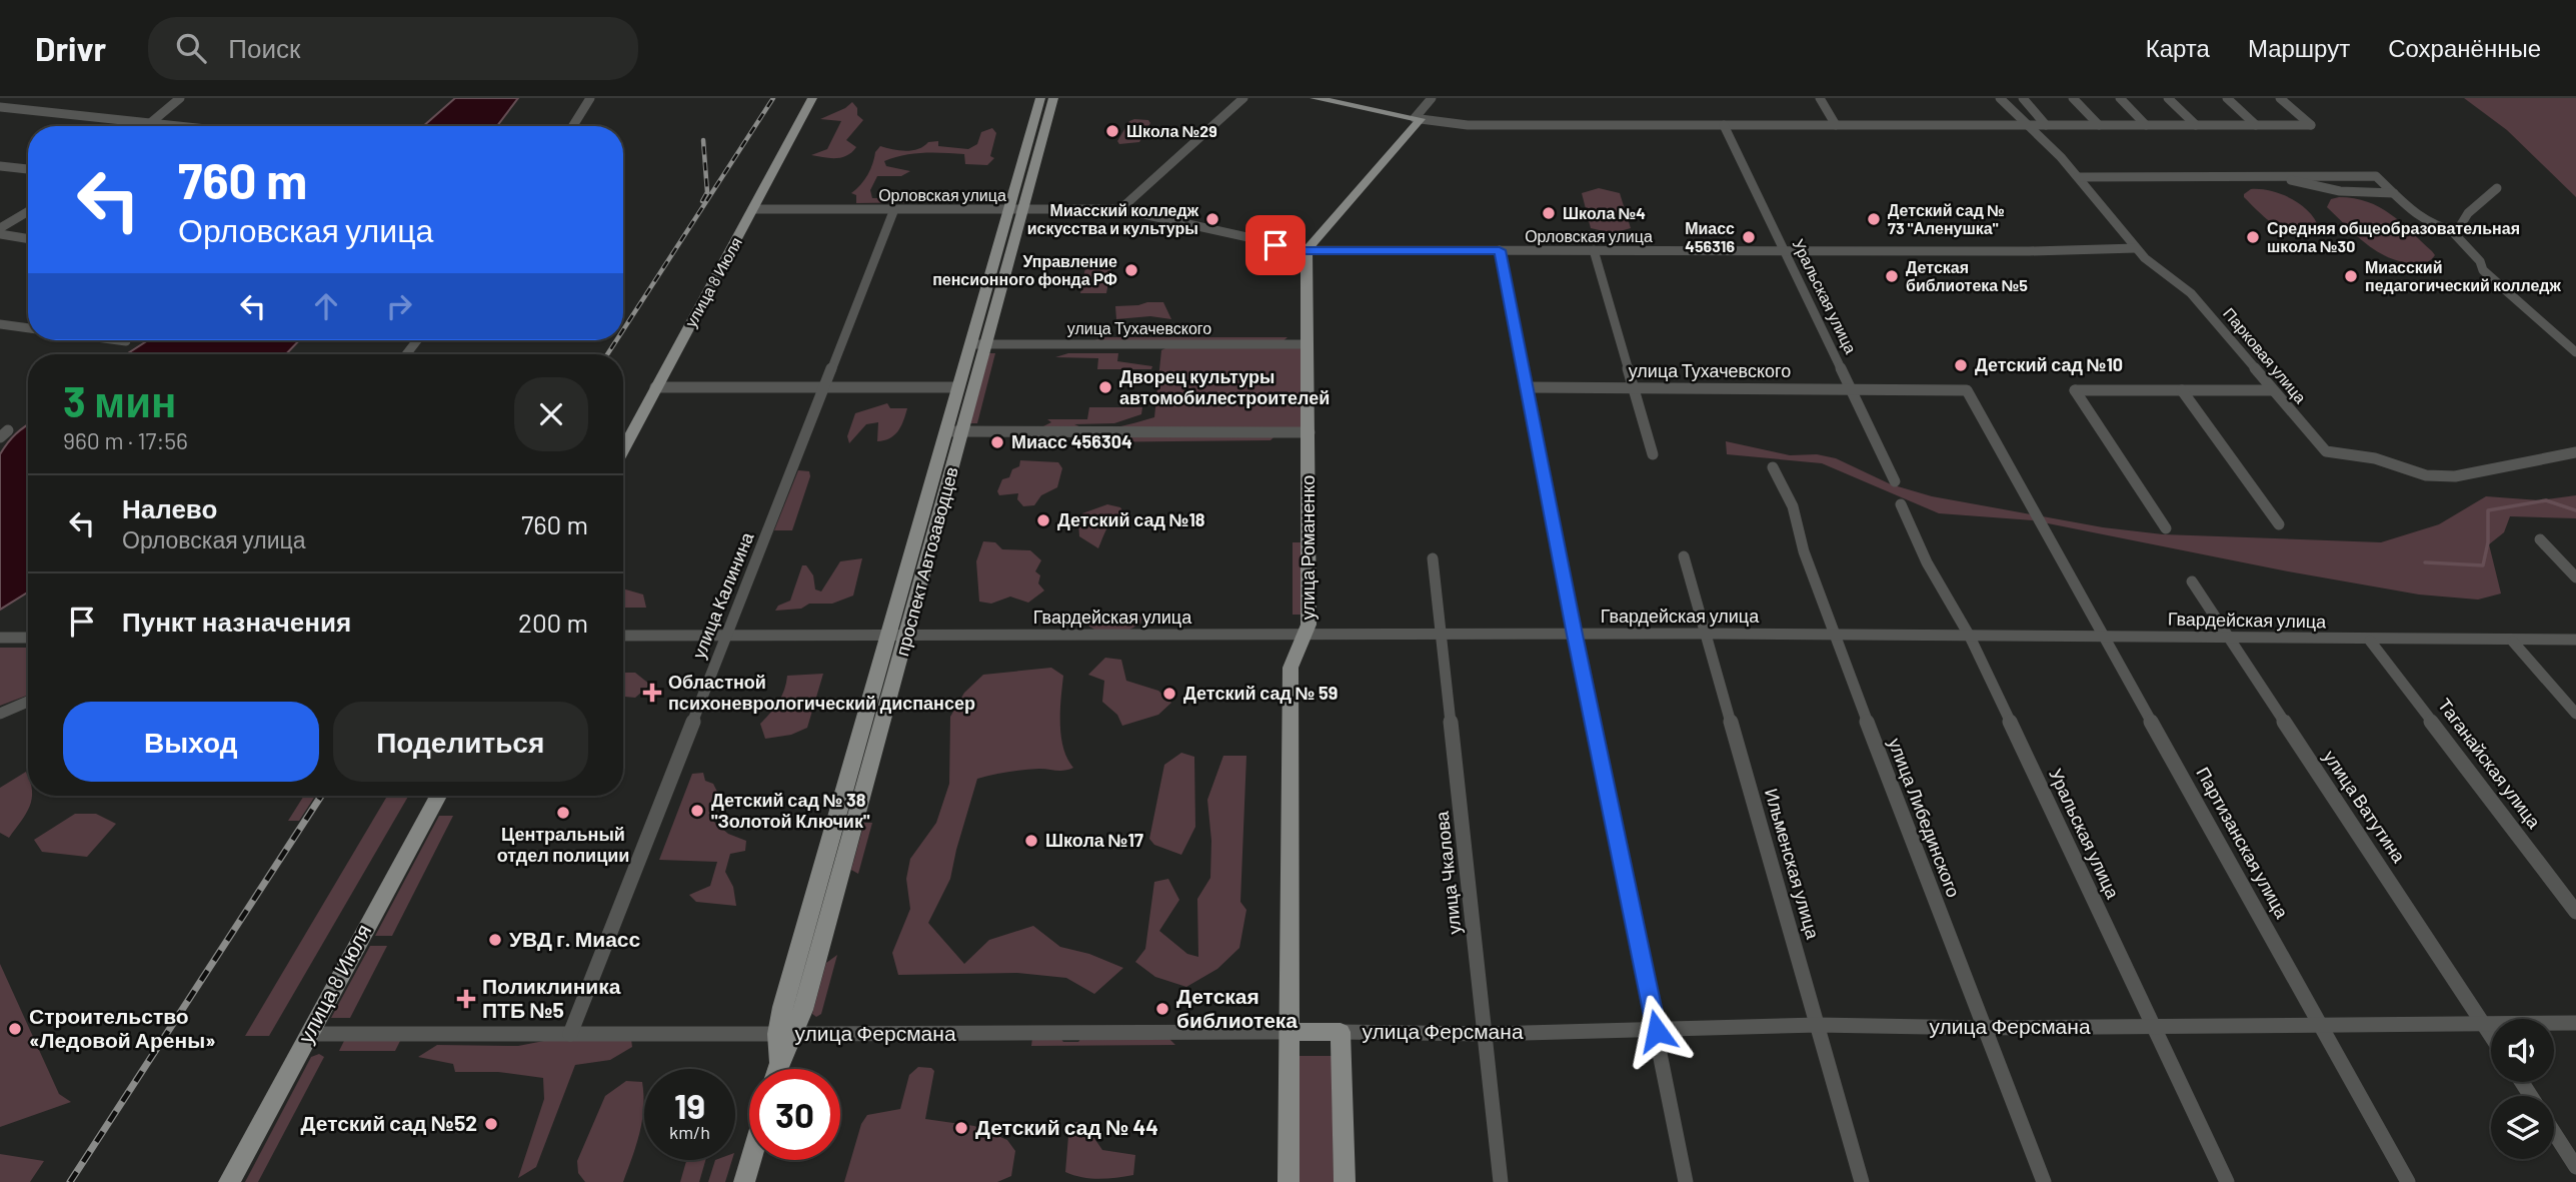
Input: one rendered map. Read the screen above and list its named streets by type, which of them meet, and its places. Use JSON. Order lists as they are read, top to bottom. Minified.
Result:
{"streets":{"main road":["улица 8 Июля","улица Романенко","проспект Автозаводцев","улица Ферсмана"],"street":["Орловская улица","Уральская улица","улица Тухачевского","Парковая улица","улица Калинина","Гвардейская улица","Таганайская улица","улица Ватутина","улица Либединского","Партизанская улица","Ильменская улица","улица Чкалова"]},"crossings":[["Орловская улица","улица 8 Июля"],["Орловская улица","Уральская улица"],["Орловская улица","Парковая улица"],["Орловская улица","улица Романенко"],["Орловская улица","проспект Автозаводцев"],["Орловская улица","улица Калинина"],["улица 8 Июля","улица Ферсмана"],["Уральская улица","улица Тухачевского"],["Уральская улица","Гвардейская улица"],["Уральская улица","улица Ферсмана"],["улица Тухачевского","улица Романенко"],["улица Тухачевского","проспект Автозаводцев"],["улица Романенко","Гвардейская улица"],["улица Романенко","улица Ферсмана"],["проспект Автозаводцев","Гвардейская улица"],["проспект Автозаводцев","улица Ферсмана"],["улица Калинина","Гвардейская улица"],["улица Калинина","улица Ферсмана"],["Гвардейская улица","Таганайская улица"],["Гвардейская улица","улица Ватутина"],["Гвардейская улица","улица Либединского"],["Гвардейская улица","Партизанская улица"],["Гвардейская улица","Ильменская улица"],["Гвардейская улица","улица Чкалова"],["улица Ватутина","улица Ферсмана"],["улица Либединского","улица Ферсмана"],["Партизанская улица","улица Ферсмана"],["Ильменская улица","улица Ферсмана"],["улица Чкалова","улица Ферсмана"]],"places":{"other":["Школа №29","Школа №4","Миасский колледж искусства и культуры","Детский сад № 73 \"Аленушка\"","Миасс 456316","Средняя общеобразовательная школа №30","Управление пенсионного фонда РФ","Детская библиотека №5","Миасский педагогический колледж","Детский сад №10","Дворец культуры автомобилестроителей","Миасс 456304","Детский сад №18","Детский сад № 59","Детский сад № 38 \"Золотой Ключик\"","Центральный отдел полиции","Школа №17","УВД г. Миасс","Детская библиотека","Строительство «Ледовой Арены»","Детский сад №52","Детский сад № 44"],"health":["Областной психоневрологический диспансер","Поликлиника ПТБ №5"]},"page":{"header":"Drivr","search":"Поиск","nav":["Карта","Маршрут","Сохранённые"],"turn":["760 m","Орловская улица"],"heading":["3 мин","960 m · 17:56"],"list":[{"name":"Налево","note":"Орловская улица","value":"760 m"},{"name":"Пункт назначения","value":"200 m"}],"buttons":["Выход","Поделиться"],"speed":"19 km/h","limit":"30"}}
